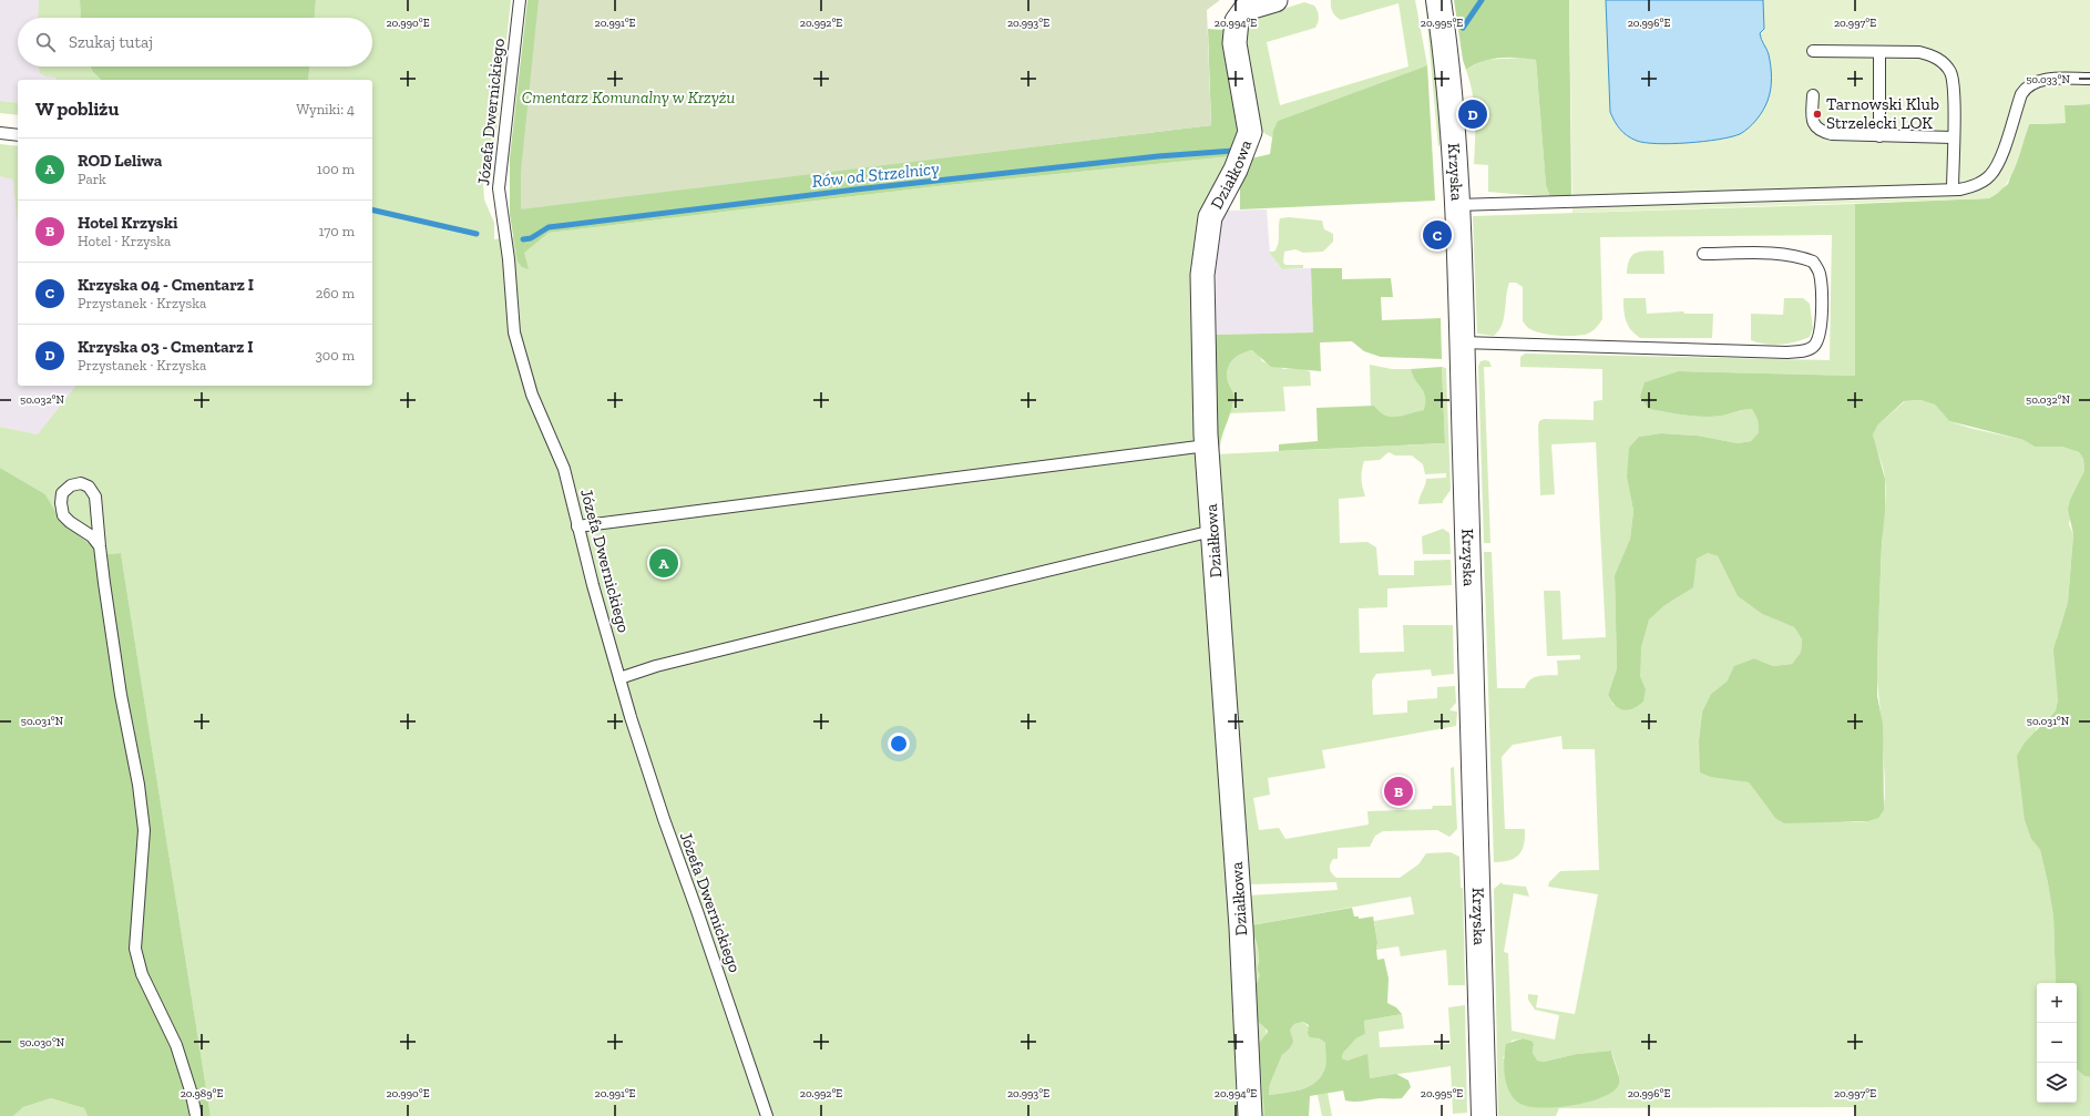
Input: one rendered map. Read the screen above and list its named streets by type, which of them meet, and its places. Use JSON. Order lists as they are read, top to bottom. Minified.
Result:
{"streets":{"street":["Krzyska","Działkowa"],"lane":["Józefa Dwernickiego"]},"water":["Rów od Strzelnicy"],"parks":["Cmentarz Komunalny w Krzyżu"],"places":["Tarnowski Klub Strzelecki LOK"],"page":{"search":"Szukaj tutaj","heading":["W pobliżu","Wyniki: 4"],"pins":["D","C","A","B"],"list":[{"mark":"A","name":"ROD Leliwa","note":"Park","value":"100 m"},{"mark":"B","name":"Hotel Krzyski","note":"Hotel · Krzyska","value":"170 m"},{"mark":"C","name":"Krzyska 04 - Cmentarz I","note":"Przystanek · Krzyska","value":"260 m"},{"mark":"D","name":"Krzyska 03 - Cmentarz I","note":"Przystanek · Krzyska","value":"300 m"}],"map_buttons":["+","−"]},"coordinates":["20.990°E","20.991°E","20.992°E","20.993°E","20.994°E","20.995°E","20.996°E","20.997°E","50.033°N","50.032°N","50.031°N","50.030°N","20.989°E"]}
